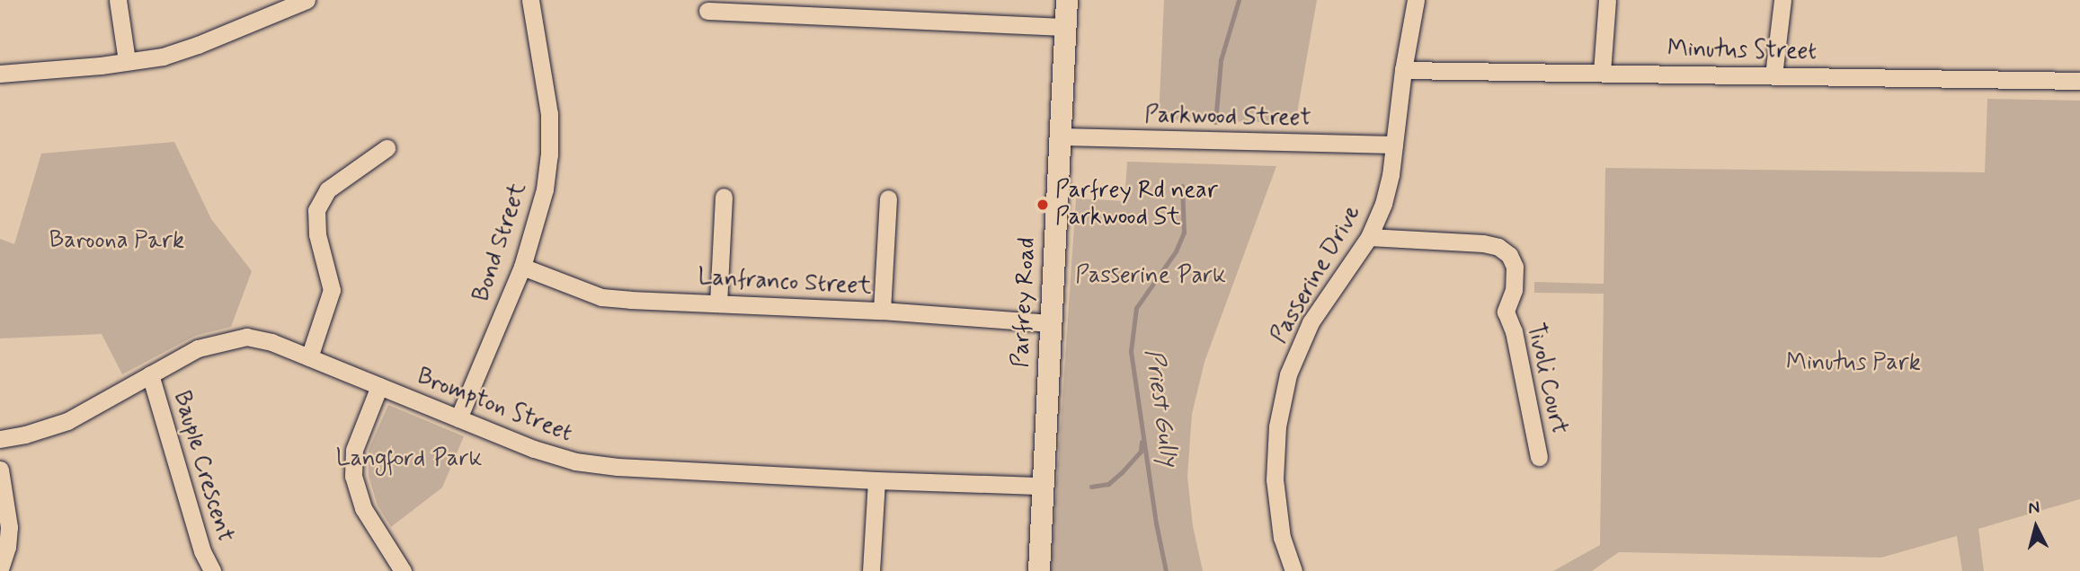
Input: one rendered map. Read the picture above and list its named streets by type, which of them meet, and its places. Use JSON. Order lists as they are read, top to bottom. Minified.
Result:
{"streets":{"main road":["Parfrey Road"],"street":["Minutus Street","Parkwood Street","Bond Street","Passerine Drive","Lanfranco Street","Tivoli Court","Brompton Street","Bauple Crescent"]},"crossings":[["Minutus Street","Passerine Drive"],["Parkwood Street","Passerine Drive"],["Parkwood Street","Parfrey Road"],["Bond Street","Lanfranco Street"],["Bond Street","Brompton Street"],["Passerine Drive","Tivoli Court"],["Lanfranco Street","Parfrey Road"],["Parfrey Road","Brompton Street"],["Brompton Street","Bauple Crescent"]],"water":["Priest Gully"],"parks":["Baroona Park","Passerine Park","Minutus Park","Langford Park"],"places":["Parfrey Rd near Parkwood St"],"north":"top"}
